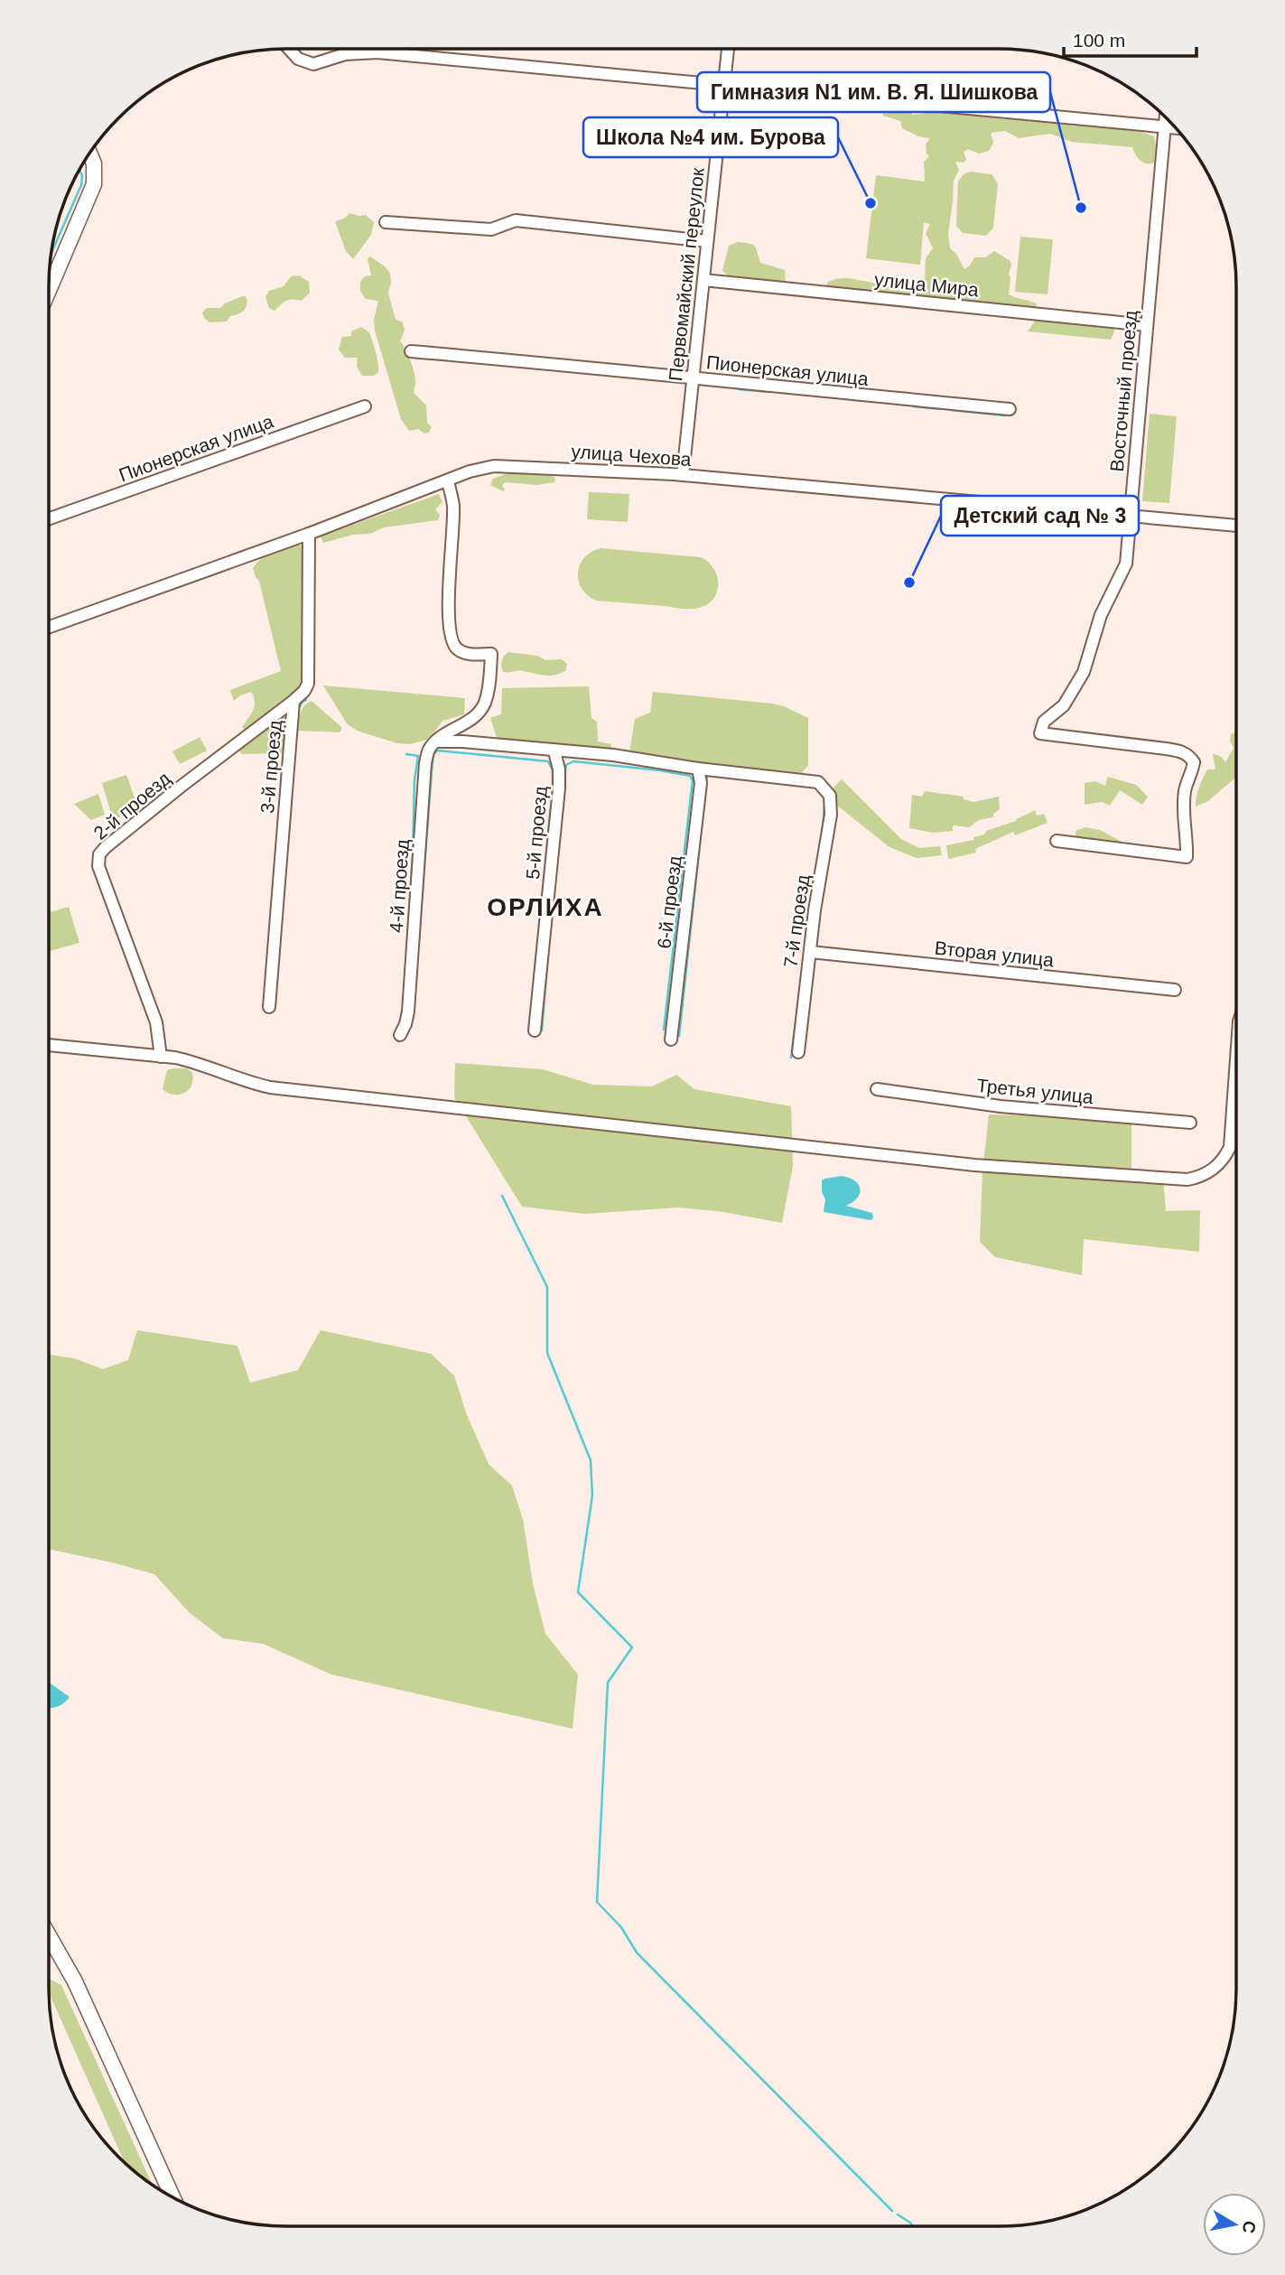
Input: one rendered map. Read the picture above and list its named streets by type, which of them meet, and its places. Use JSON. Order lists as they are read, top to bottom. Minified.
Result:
{"streets":{"street":["Первомайский переулок","улица Мира","Пионерская улица","Восточный проезд","улица Чехова","3-й проезд","2-й проезд","5-й проезд","4-й проезд","6-й проезд","7-й проезд","Вторая улица","Третья улица"]},"crossings":[["Первомайский переулок","улица Мира"],["Первомайский переулок","Пионерская улица"],["Первомайский переулок","улица Чехова"],["улица Мира","Восточный проезд"],["Восточный проезд","улица Чехова"],["улица Чехова","3-й проезд"],["3-й проезд","2-й проезд"],["6-й проезд","7-й проезд"],["7-й проезд","Вторая улица"]],"districts":["ОРЛИХА"],"places":["Школа №4 им. Бурова","Гимназия N1 им. В. Я. Шишкова","Детский сад № 3"],"scale_bar":"100 m","north":"right"}
